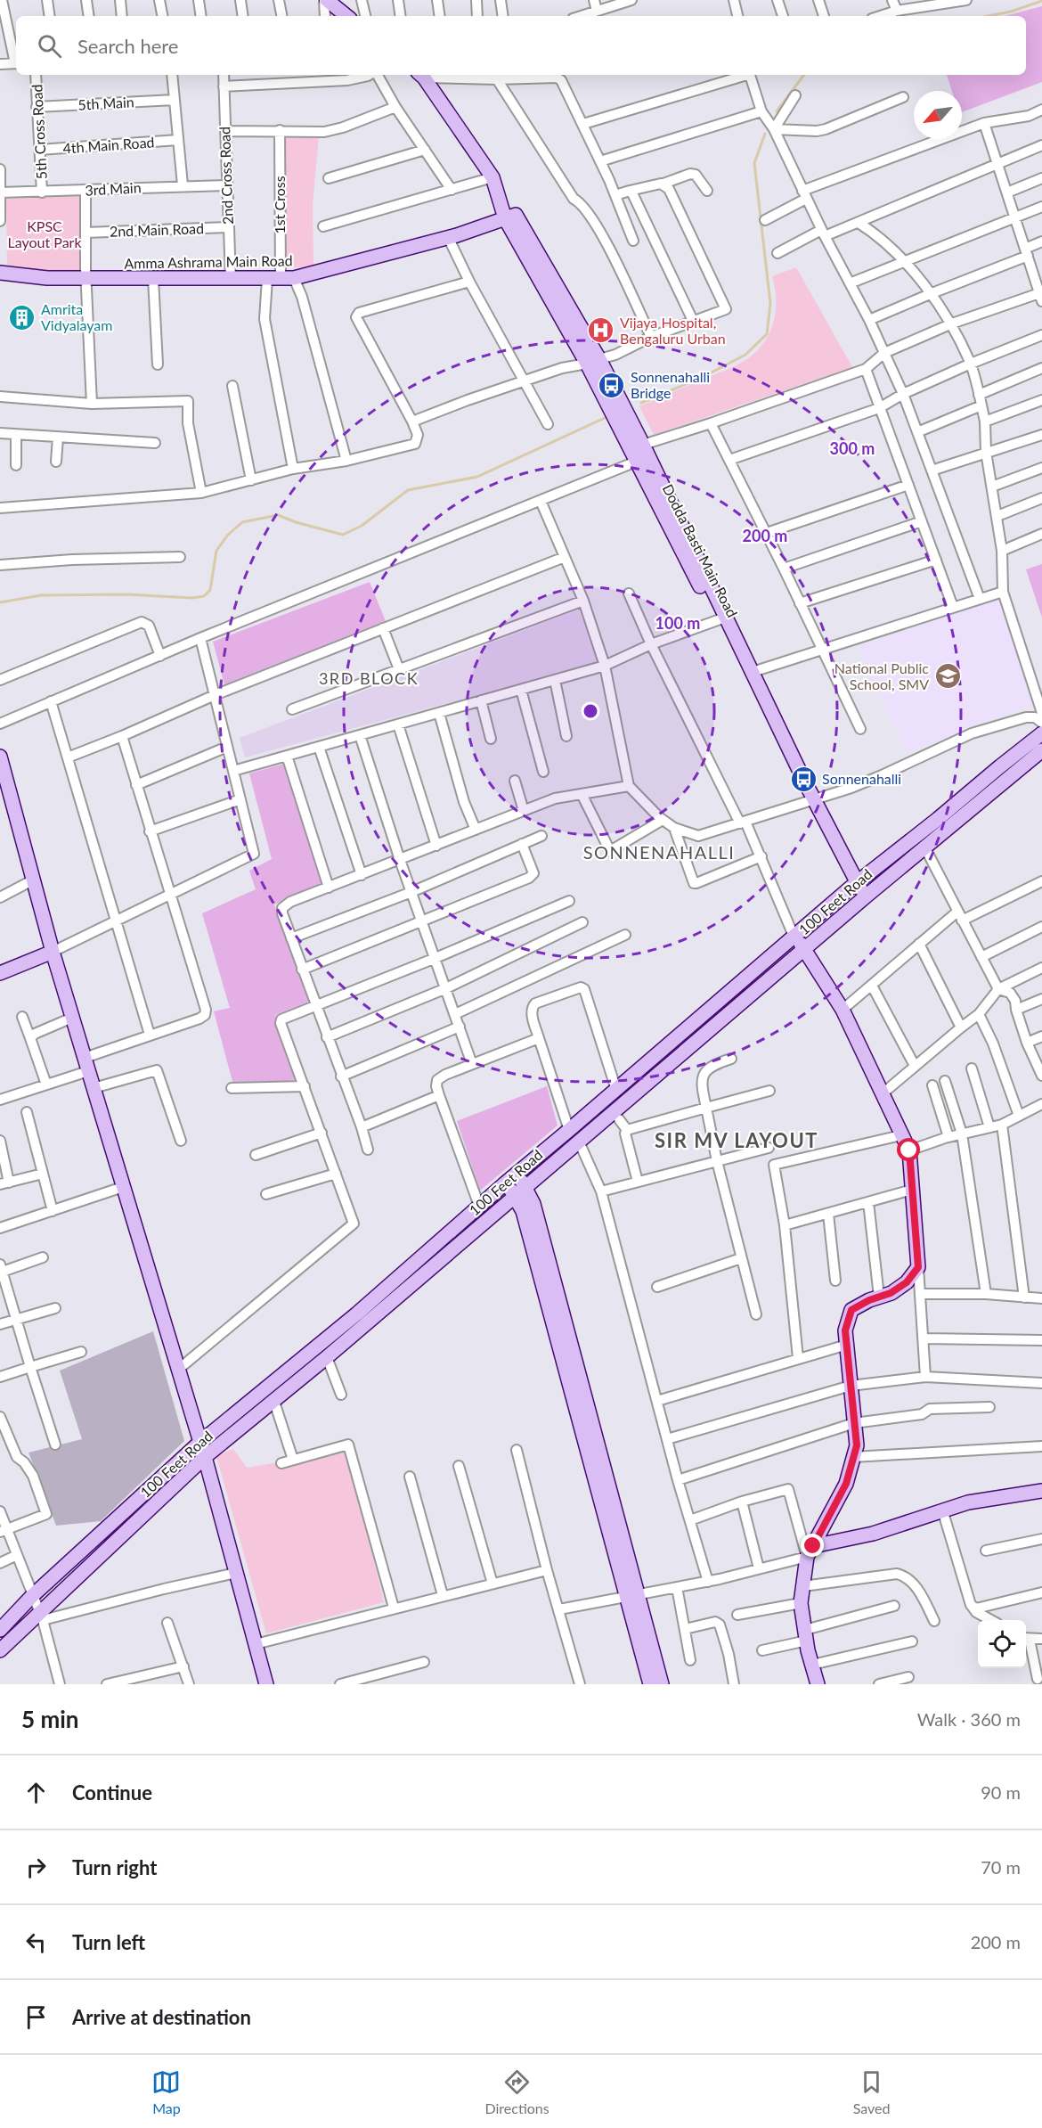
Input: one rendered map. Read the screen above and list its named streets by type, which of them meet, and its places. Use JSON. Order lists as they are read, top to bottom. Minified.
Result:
{"streets":{"street":["5th Main","5th Cross Road","4th Main Road","2nd Cross Road","3rd Main","1st Cross","2nd Main Road","Amma Ashrama Main Road","Dodda Basti Main Road","100 Feet Road"]},"crossings":[["5th Main","5th Cross Road"],["5th Cross Road","4th Main Road"],["5th Cross Road","3rd Main"],["2nd Cross Road","3rd Main"],["2nd Cross Road","2nd Main Road"],["2nd Cross Road","Amma Ashrama Main Road"],["1st Cross","Amma Ashrama Main Road"],["Amma Ashrama Main Road","Dodda Basti Main Road"],["Dodda Basti Main Road","100 Feet Road"]],"districts":["3RD BLOCK","SONNENAHALLI","SIR MV LAYOUT"],"parks":["KPSC Layout Park"],"places":{"building":["Amrita Vidyalayam"],"hospital":["Vijaya Hospital, Bengaluru Urban"],"bus stop":["Sonnenahalli Bridge","Sonnenahalli"],"school or university":["National Public School, SMV"]},"north":"bottom left","page":{"search":"Search here","heading":["5 min","Walk · 360 m"],"list":[["Continue","90 m"],["Turn right","70 m"],["Turn left","200 m"],"Arrive at destination"],"nav":["Map","Directions","Saved"]},"rings":["300 m","200 m","100 m"]}
